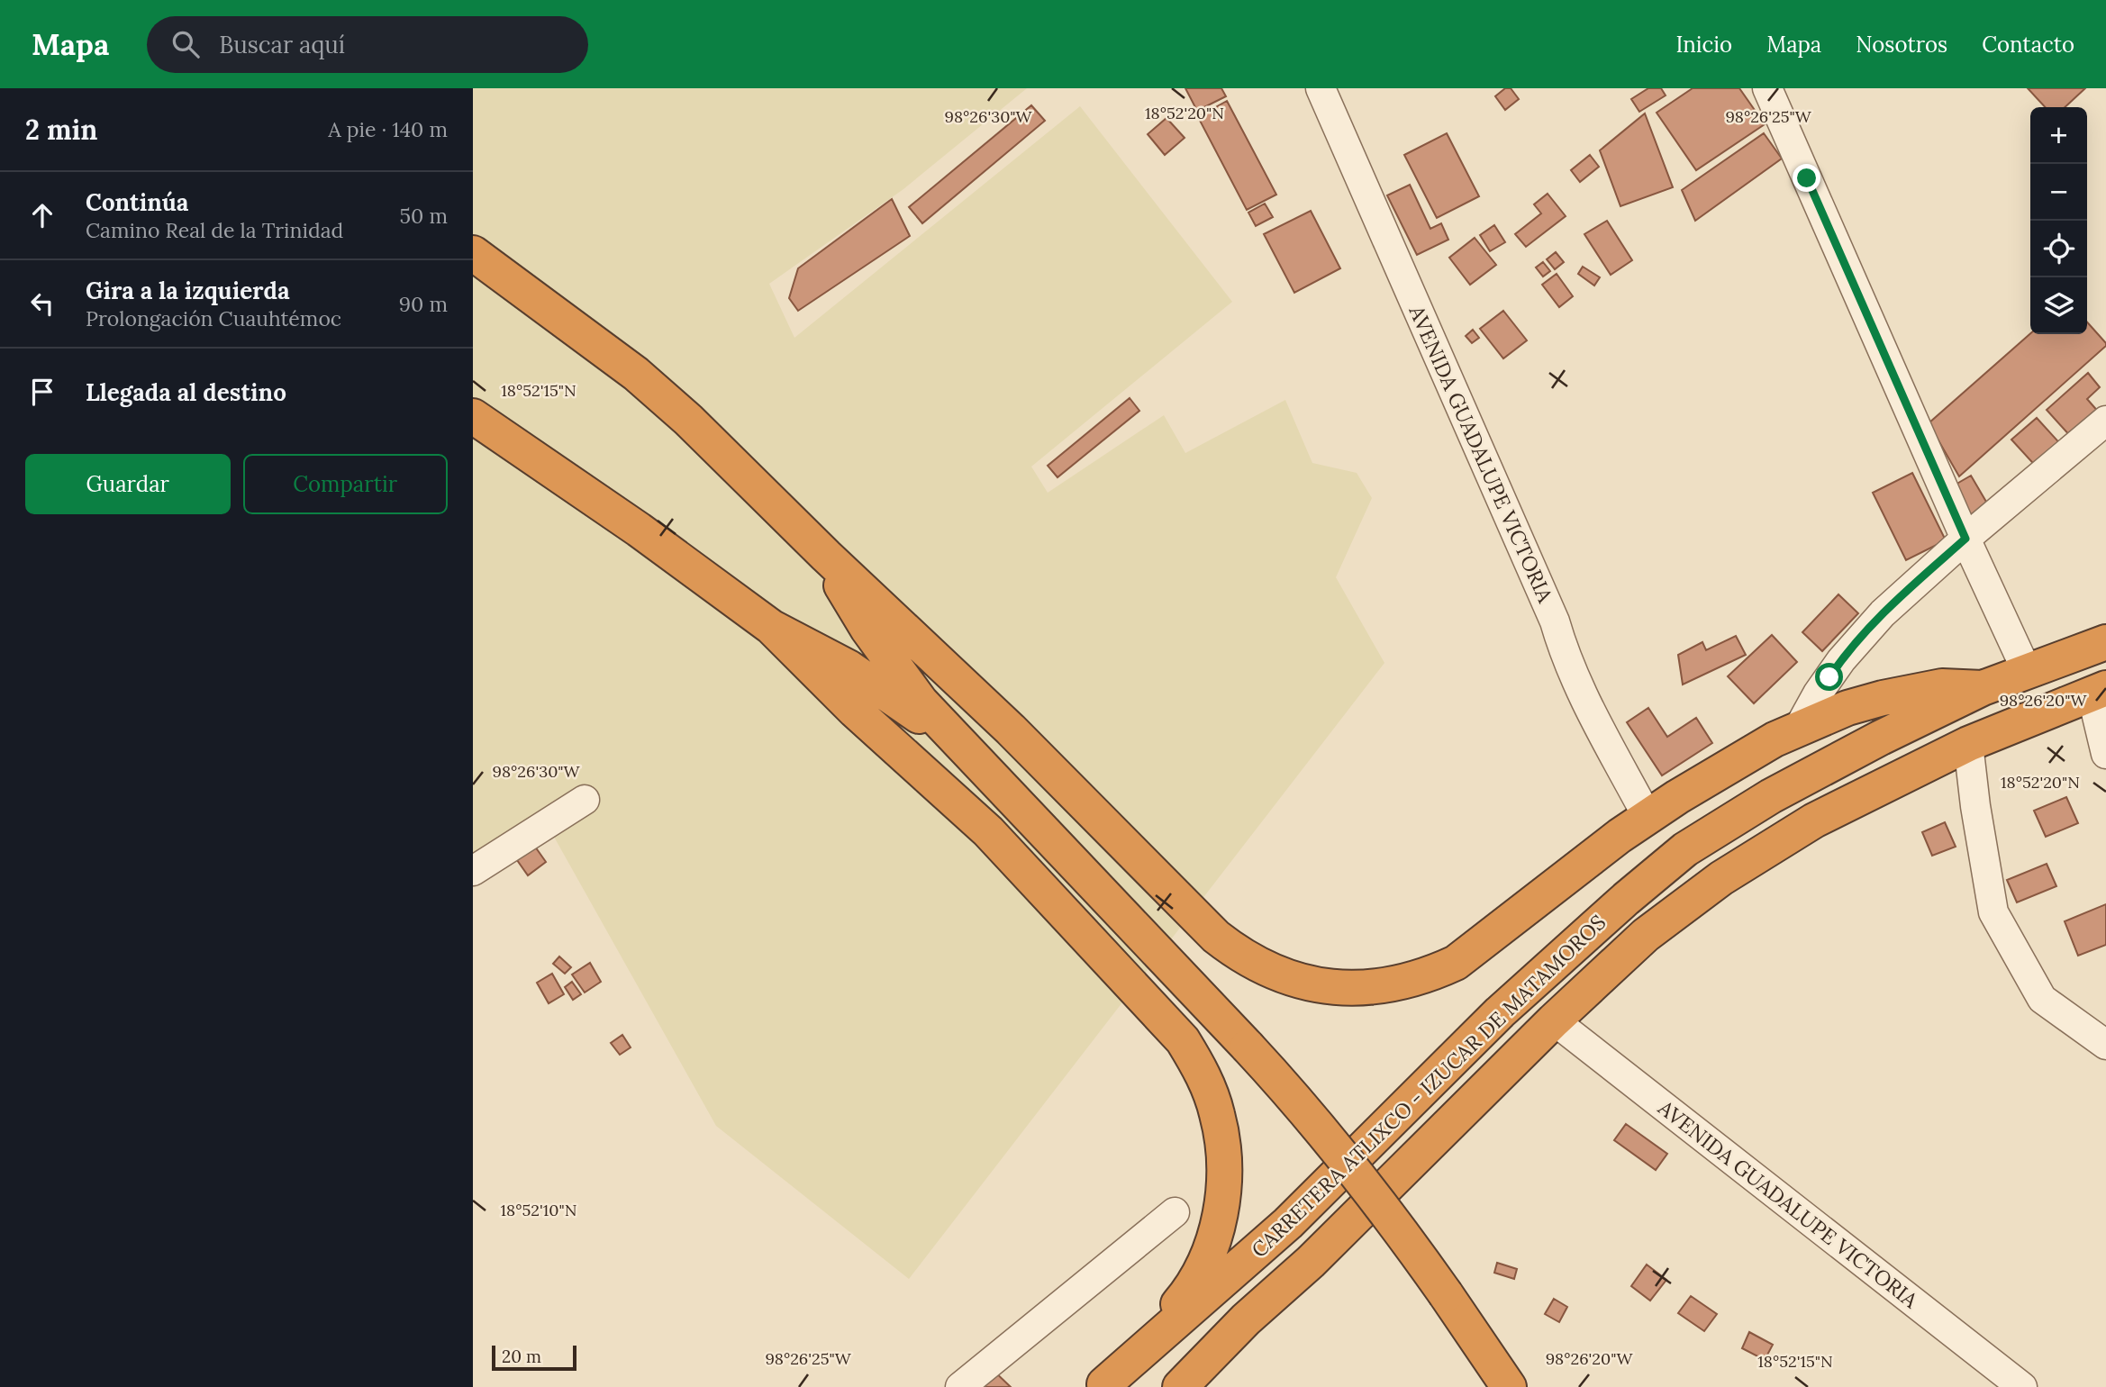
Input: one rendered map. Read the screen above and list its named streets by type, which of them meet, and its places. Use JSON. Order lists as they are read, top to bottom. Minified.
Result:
{"streets":{"highway":["CARRETERA ATLIXCO - IZUCAR DE MATAMOROS"],"street":["AVENIDA GUADALUPE VICTORIA"]},"crossings":[["AVENIDA GUADALUPE VICTORIA","CARRETERA ATLIXCO - IZUCAR DE MATAMOROS"]],"scale_bar":"20 m","page":{"header":"Mapa","search":"Buscar aquí","nav":["Inicio","Mapa","Nosotros","Contacto"],"heading":["2 min","A pie · 140 m"],"map_buttons":["+","−"],"list":[["Continúa","Camino Real de la Trinidad","50 m"],["Gira a la izquierda","Prolongación Cuauhtémoc","90 m"],"Llegada al destino"],"buttons":["Guardar","Compartir"],"scale":"20 m"},"coordinates":["18°52'20\"N","98°26'30\"W","98°26'25\"W","18°52'15\"N","98°26'20\"W","18°52'10\"N"]}
